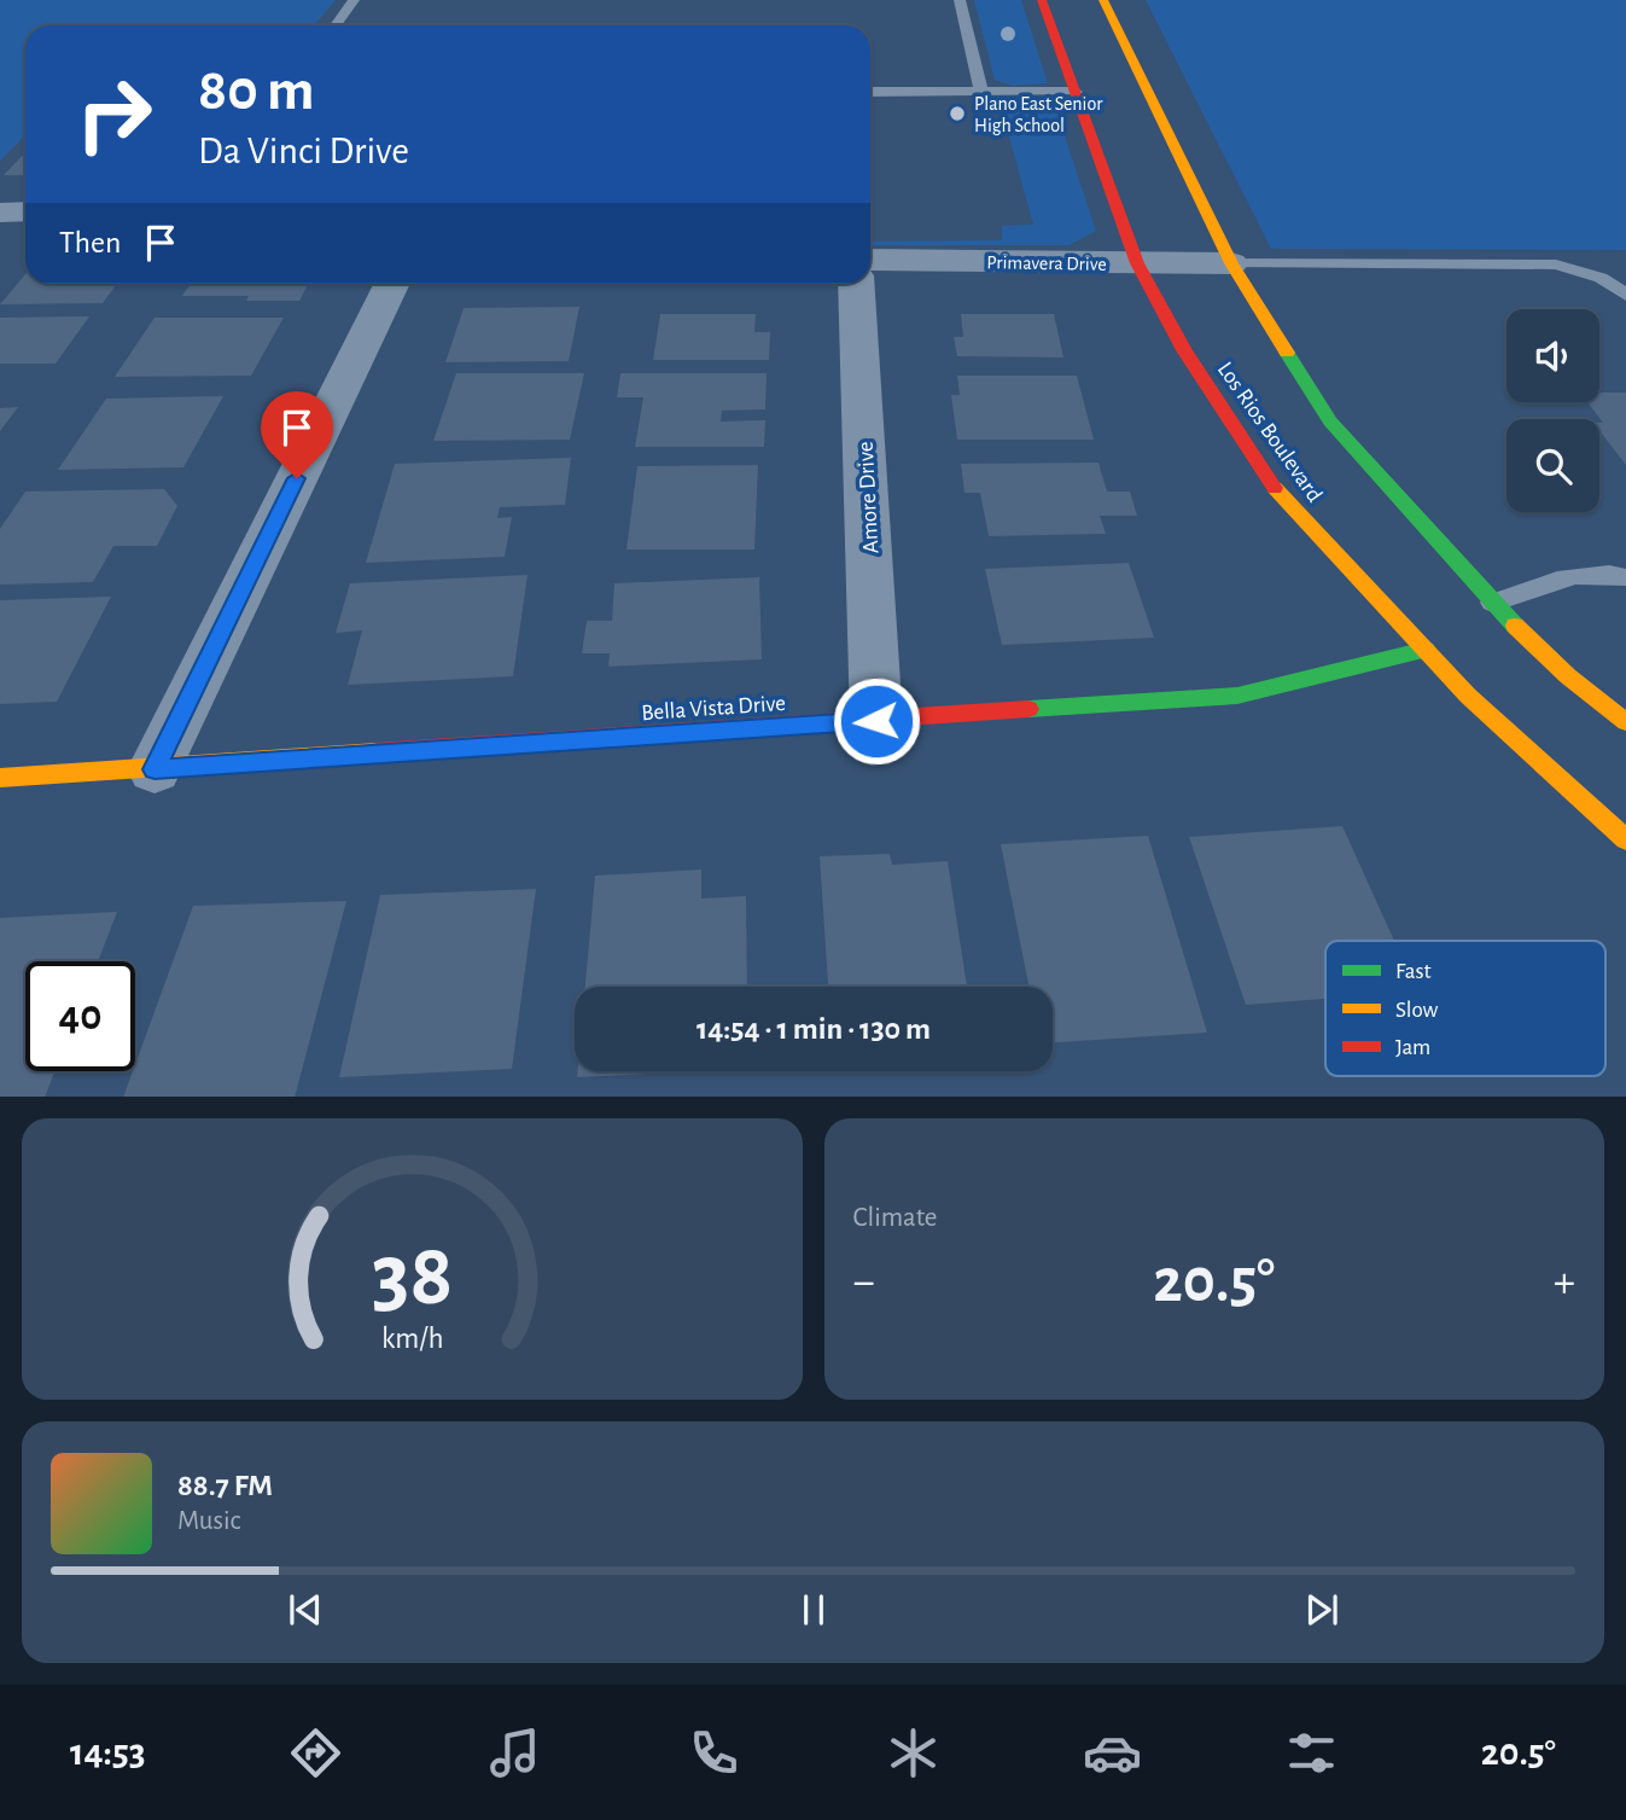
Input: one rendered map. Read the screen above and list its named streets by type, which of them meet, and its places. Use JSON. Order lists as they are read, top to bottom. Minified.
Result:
{"streets":{"main road":["Los Rios Boulevard","Bella Vista Drive"],"street":["Primavera Drive","Amore Drive"]},"crossings":[["Primavera Drive","Los Rios Boulevard"],["Los Rios Boulevard","Bella Vista Drive"],["Amore Drive","Bella Vista Drive"]],"places":["Plano East Senior High School"],"legend":["Fast","Slow","Jam"],"page":{"turn":["80 m","Da Vinci Drive"],"then":"Then","limit":"40","trip":"14:54 · 1 min · 130 m","tile":"Climate","heat":["−","20.5°","+"],"song":["88.7 FM","Music"],"tabs":["14:53","20.5°"],"gauge":["38","km/h"]}}
